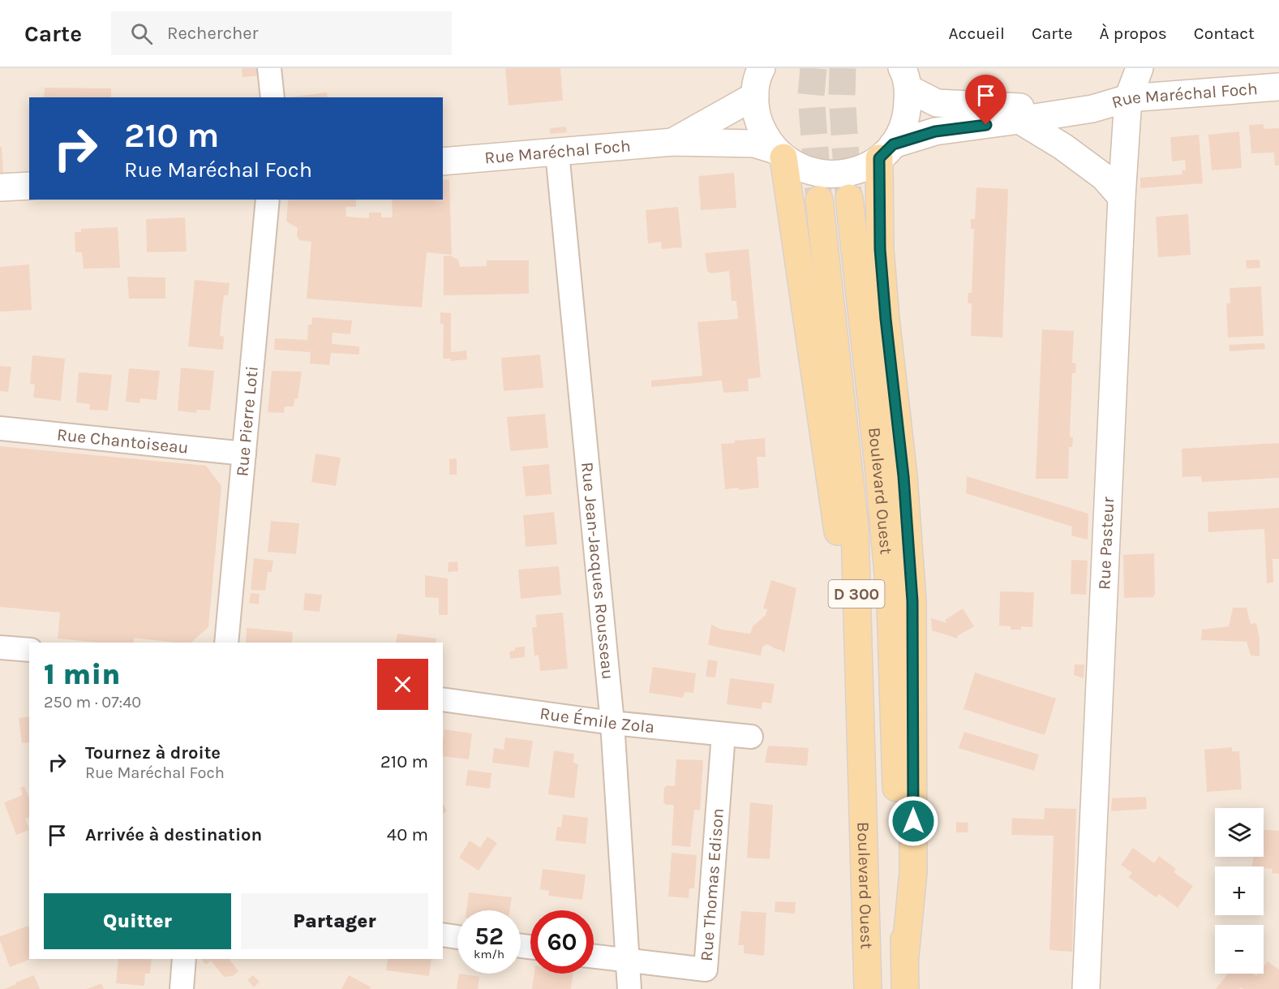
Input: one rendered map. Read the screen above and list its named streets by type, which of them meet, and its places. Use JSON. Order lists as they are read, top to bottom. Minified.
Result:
{"streets":{"main road":["Rue Maréchal Foch","Boulevard Ouest","Rue Pasteur","D 300"],"street":["Rue Pierre Loti","Rue Chantoiseau","Rue Jean-Jacques Rousseau","Rue Émile Zola","Rue Thomas Edison"]},"crossings":[["Rue Maréchal Foch","Rue Pasteur"],["Rue Maréchal Foch","Rue Jean-Jacques Rousseau"],["Rue Pierre Loti","Rue Chantoiseau"],["Rue Jean-Jacques Rousseau","Rue Émile Zola"],["Rue Jean-Jacques Rousseau","Rue Thomas Edison"],["Rue Émile Zola","Rue Thomas Edison"]],"page":{"header":"Carte","search":"Rechercher","nav":["Accueil","Carte","À propos","Contact"],"turn":["210 m","Rue Maréchal Foch"],"heading":["1 min","250 m · 07:40"],"list":[{"name":"Tournez à droite","note":"Rue Maréchal Foch","value":"210 m"},{"name":"Arrivée à destination","value":"40 m"}],"map_buttons":["+","−"],"buttons":["Quitter","Partager"],"speed":"52 km/h","limit":"60"}}
